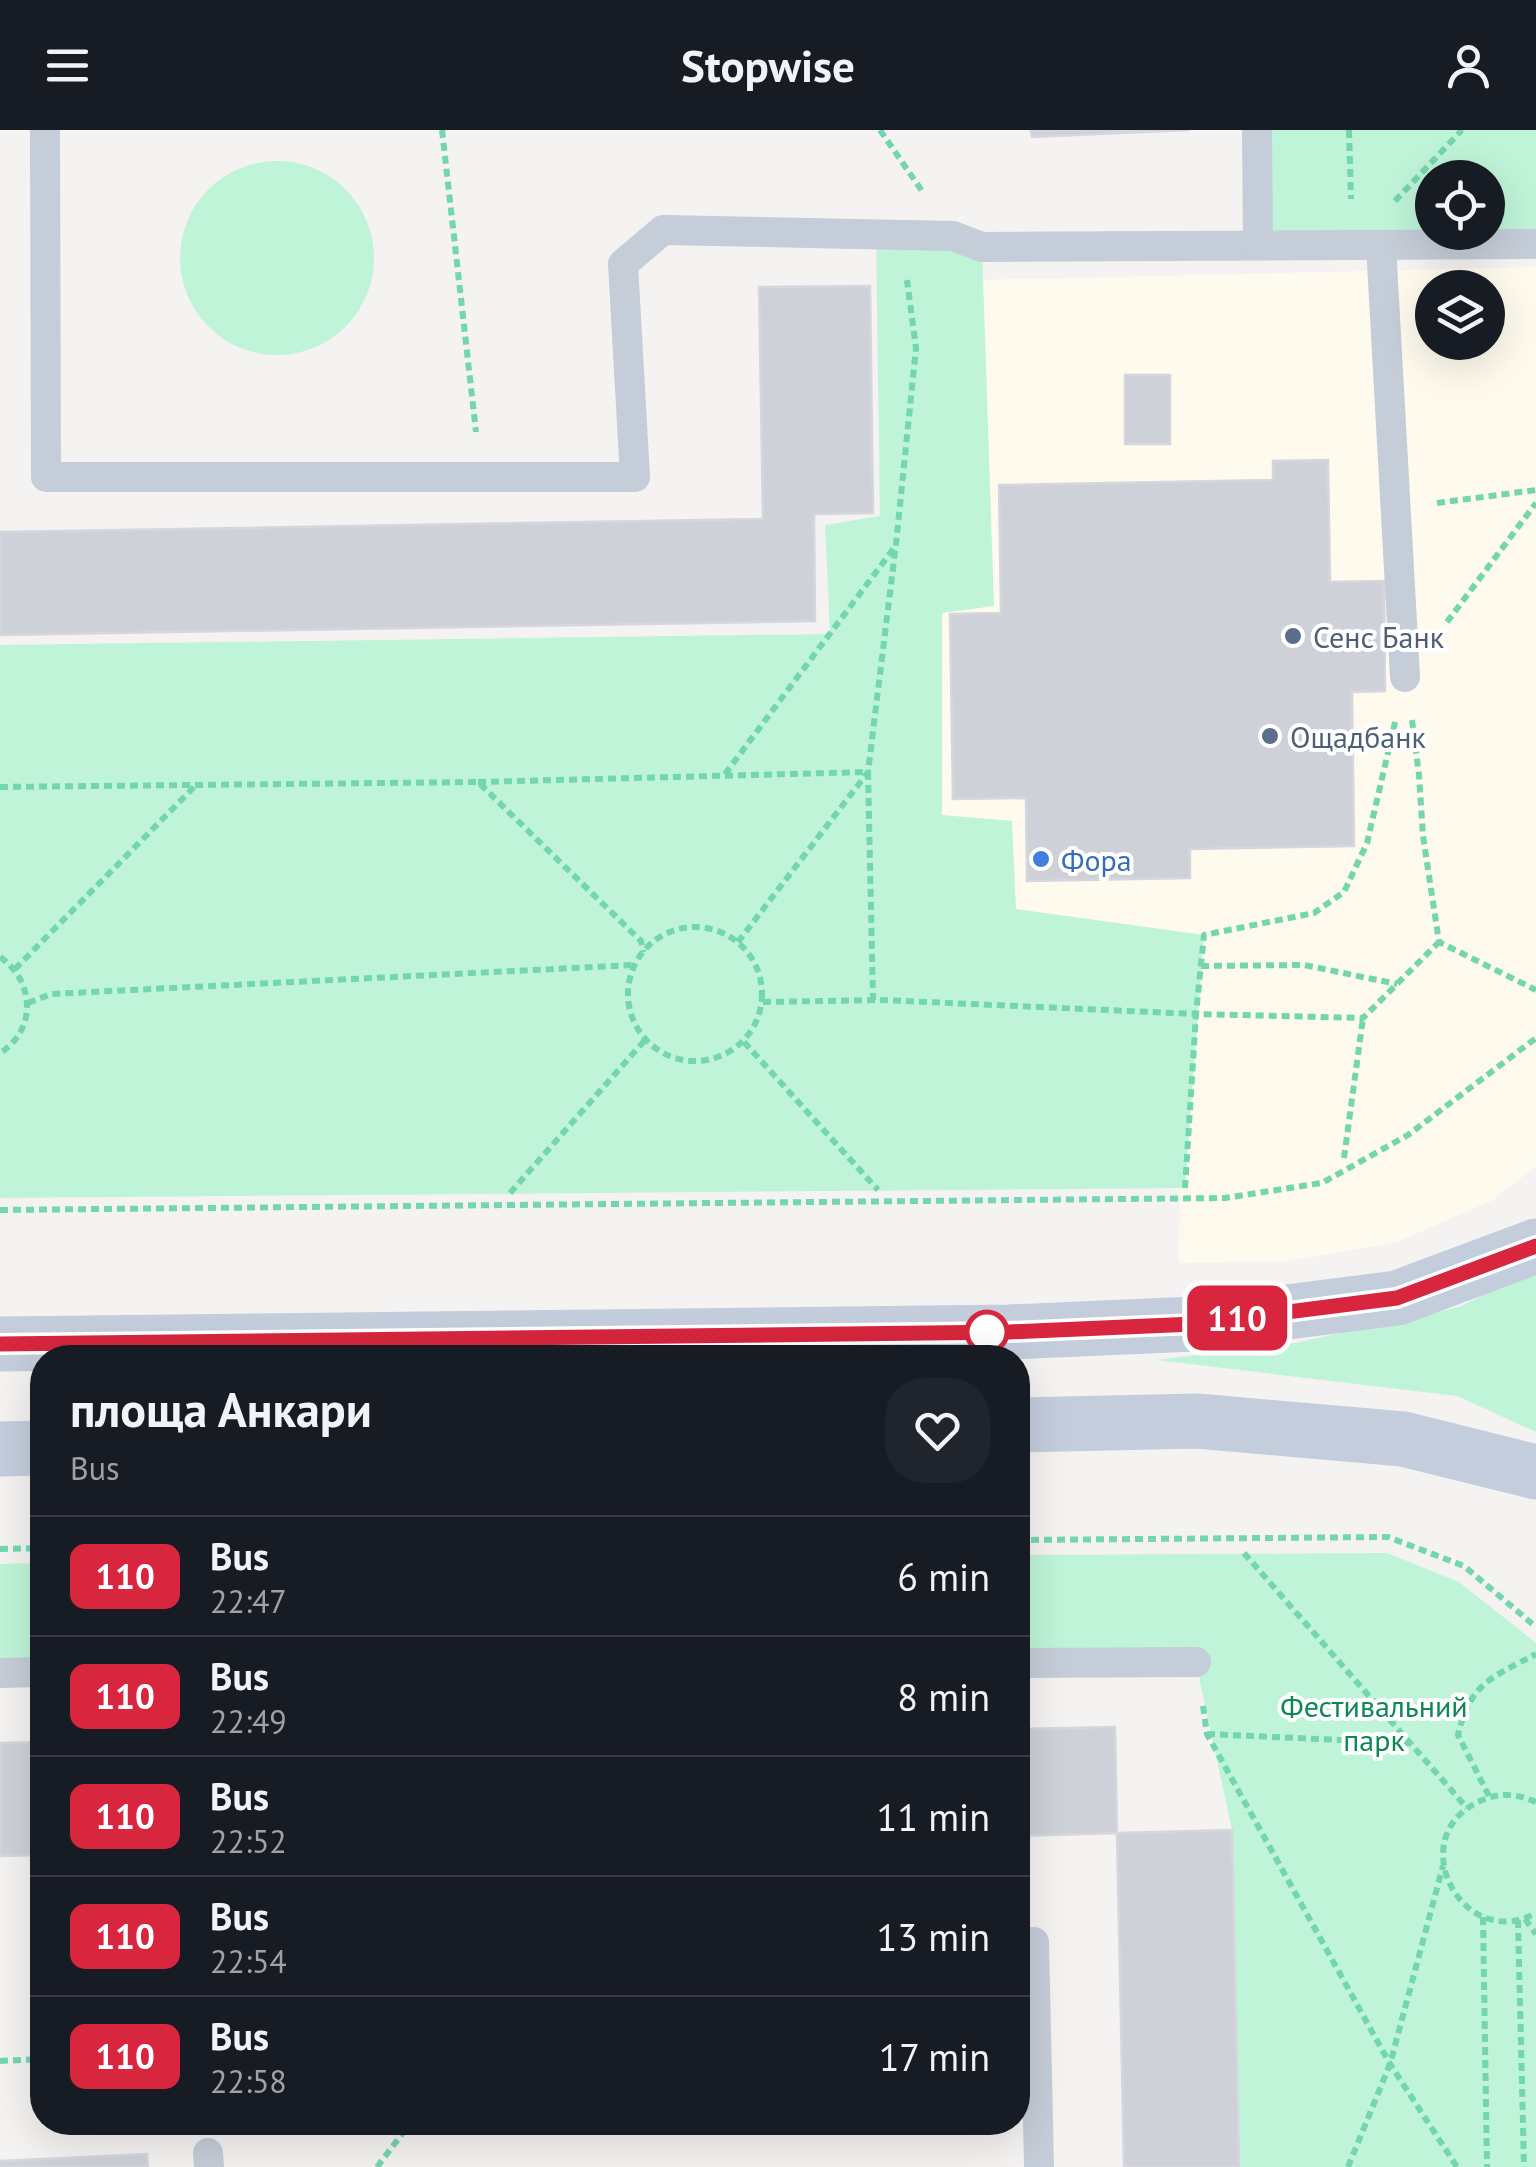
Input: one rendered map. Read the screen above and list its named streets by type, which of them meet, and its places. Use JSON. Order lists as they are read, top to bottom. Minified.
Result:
{"parks":["Фестивальний парк"],"places":["Сенс Банк","Ощадбанк","Фора"],"lines":["bus line 110"],"page":{"header":"Stopwise","on_map":"110","heading":["площа Анкари","Bus"],"list":[{"mark":"110","name":"Bus","note":"22:47","value":"6 min"},{"mark":"110","name":"Bus","note":"22:49","value":"8 min"},{"mark":"110","name":"Bus","note":"22:52","value":"11 min"},{"mark":"110","name":"Bus","note":"22:54","value":"13 min"},{"mark":"110","name":"Bus","note":"22:58","value":"17 min"}]}}
